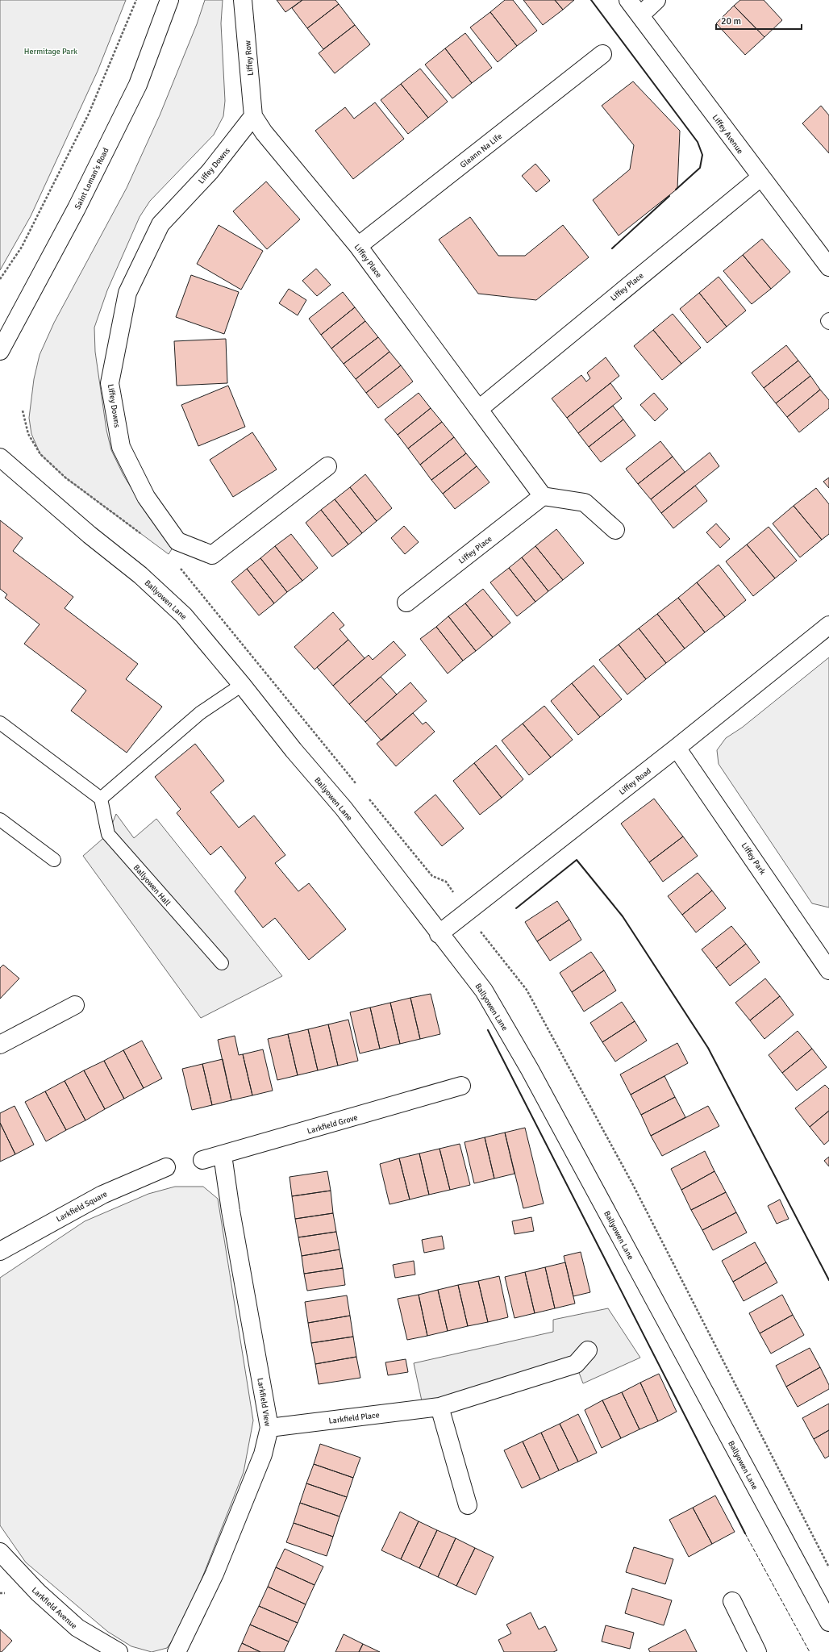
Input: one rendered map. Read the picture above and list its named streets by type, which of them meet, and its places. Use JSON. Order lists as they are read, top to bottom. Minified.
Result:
{"streets":{"street":["Liffey Row","Liffey Avenue","Gleann Na Life","Liffey Downs","Saint Loman's Road","Liffey Place","Ballyowen Lane","Liffey Road","Liffey Park","Larkfield Grove","Larkfield Square","Larkfield View","Larkfield Place","Larkfield Avenue"],"lane":["Ballyowen Hall"]},"crossings":[["Liffey Row","Liffey Downs"],["Liffey Row","Liffey Place"],["Liffey Avenue","Liffey Place"],["Gleann Na Life","Liffey Place"],["Liffey Downs","Liffey Place"],["Ballyowen Lane","Liffey Road"],["Liffey Road","Liffey Park"],["Larkfield Grove","Larkfield View"],["Larkfield View","Larkfield Place"]],"parks":["Hermitage Park"],"scale_bar":"20 m"}
